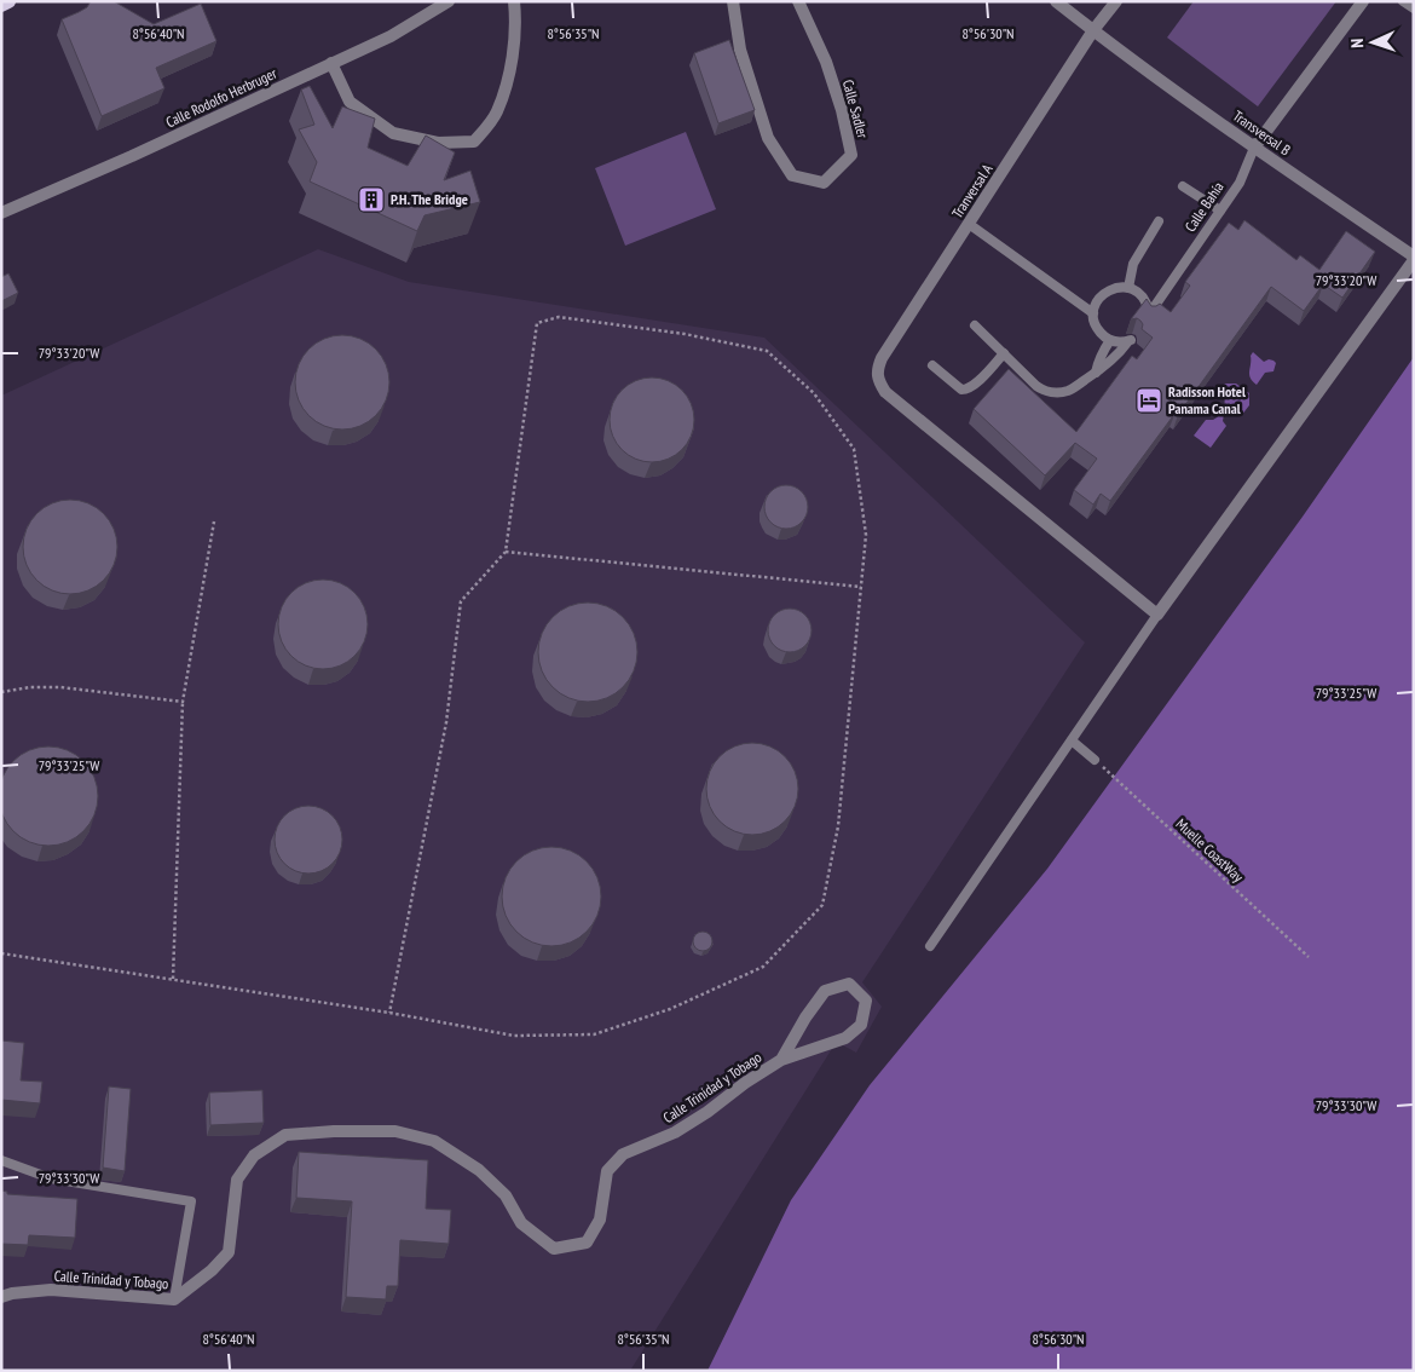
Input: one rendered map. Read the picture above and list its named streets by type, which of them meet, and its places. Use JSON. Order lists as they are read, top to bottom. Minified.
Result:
{"streets":{"street":["Calle Rodolfo Herbruger","Calle Sadler","Transversal B","Tranversal A","Calle Bahía","Calle Trinidad y Tobago"],"path":["Muelle CoastWay"]},"crossings":[["Transversal B","Tranversal A"],["Transversal B","Calle Bahía"]],"places":{"building":["P.H. The Bridge"],"hotel":["Radisson Hotel Panama Canal"]},"north":"left","coordinates":["8°56'35\"N","8°56'40\"N","8°56'30\"N","79°33'20\"W","79°33'25\"W","79°33'30\"W"]}
